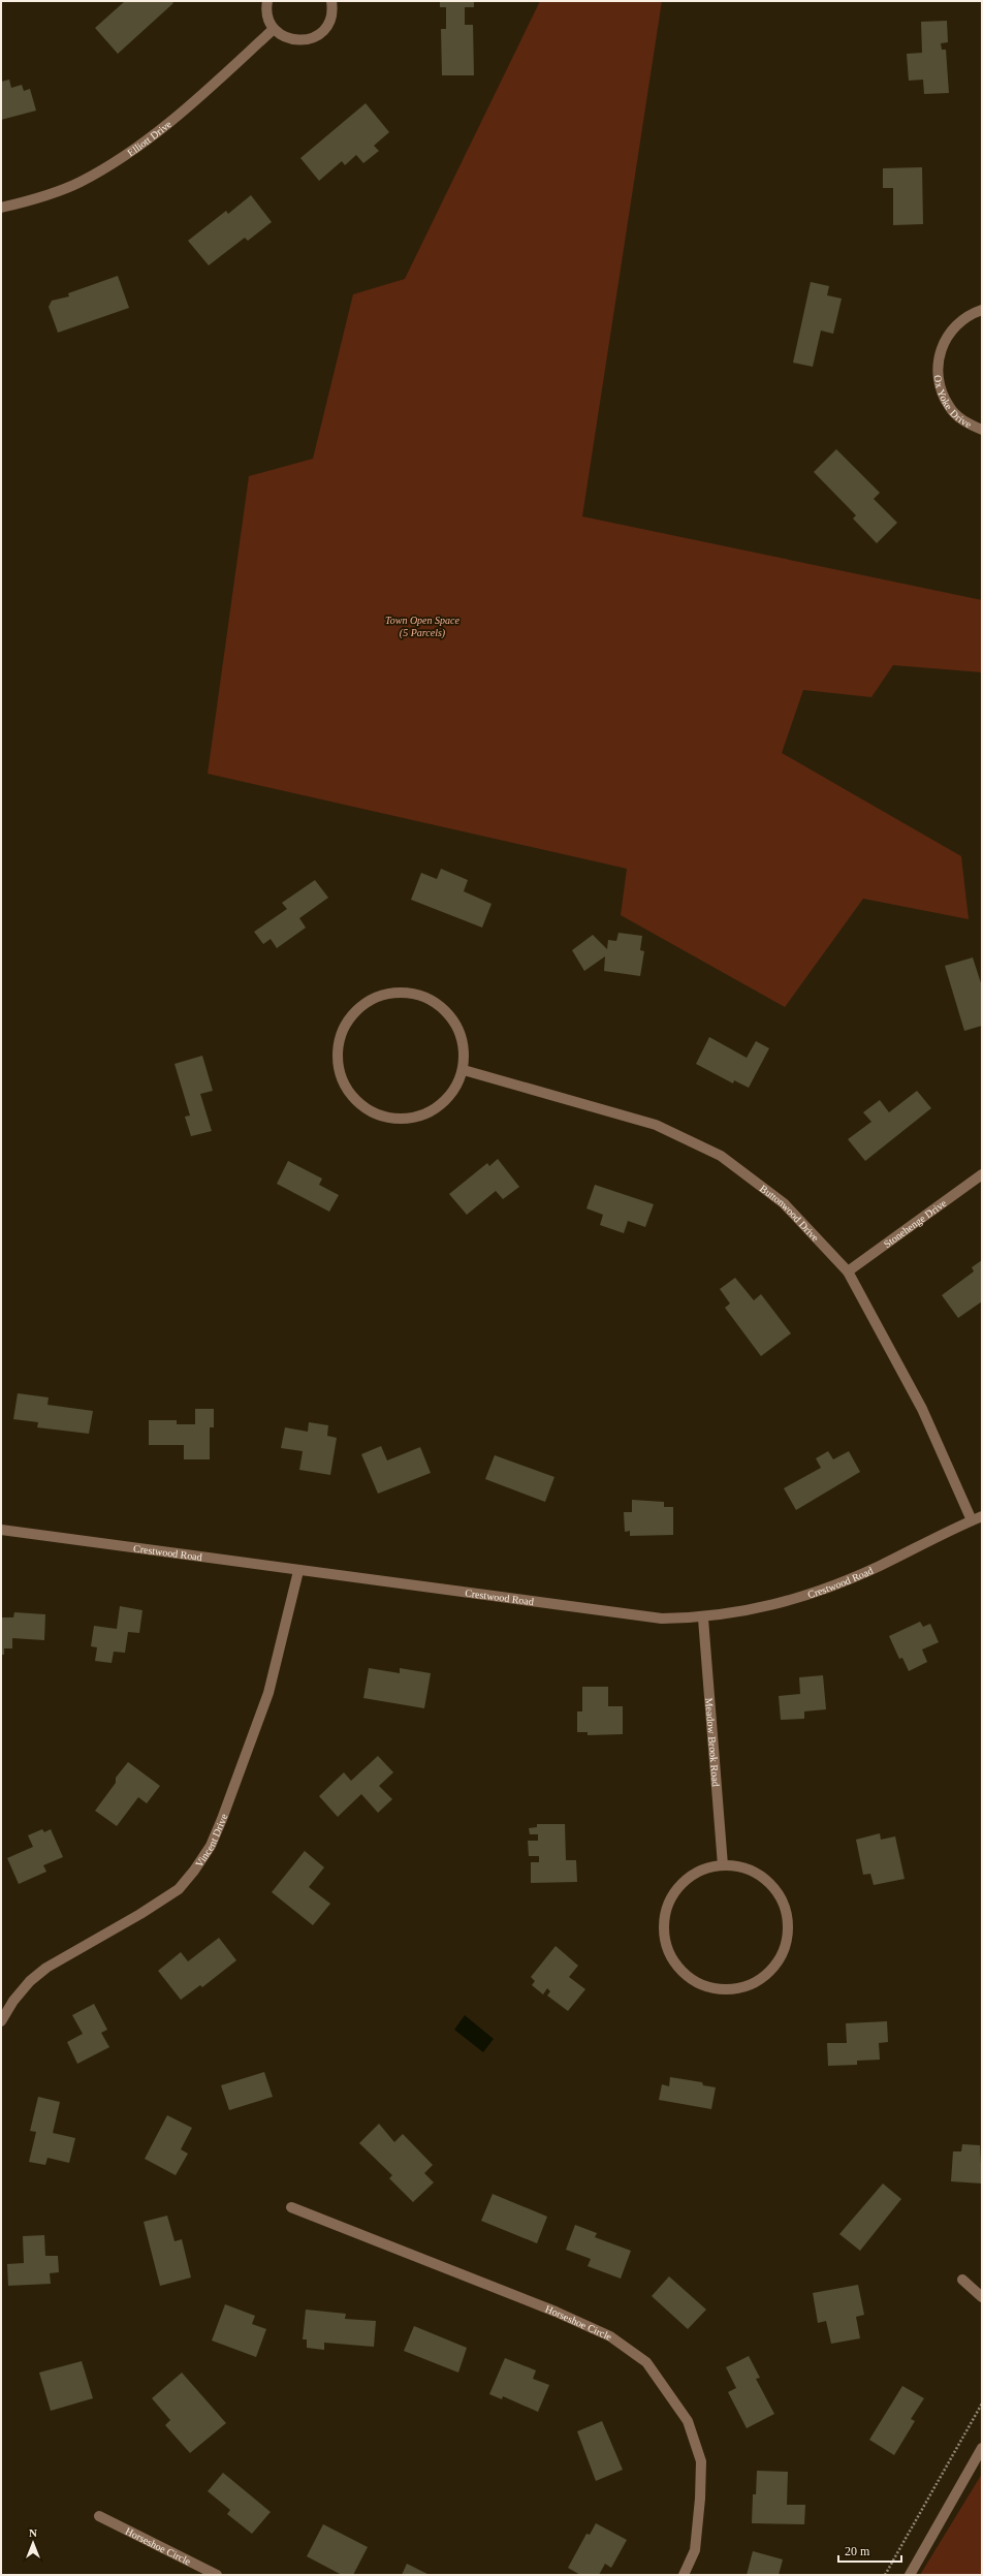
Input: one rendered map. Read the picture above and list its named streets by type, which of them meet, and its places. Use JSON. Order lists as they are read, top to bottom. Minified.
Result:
{"streets":{"street":["Elliott Drive","Ox Yoke Drive","Buttonwood Drive","Stonehenge Drive","Crestwood Road","Meadow Brook Road","Vincent Drive","Horseshoe Circle"]},"crossings":[["Buttonwood Drive","Stonehenge Drive"],["Buttonwood Drive","Crestwood Road"],["Crestwood Road","Meadow Brook Road"],["Crestwood Road","Vincent Drive"]],"parks":["Town Open Space (5 Parcels)"],"scale_bar":"20 m","north":"top"}
